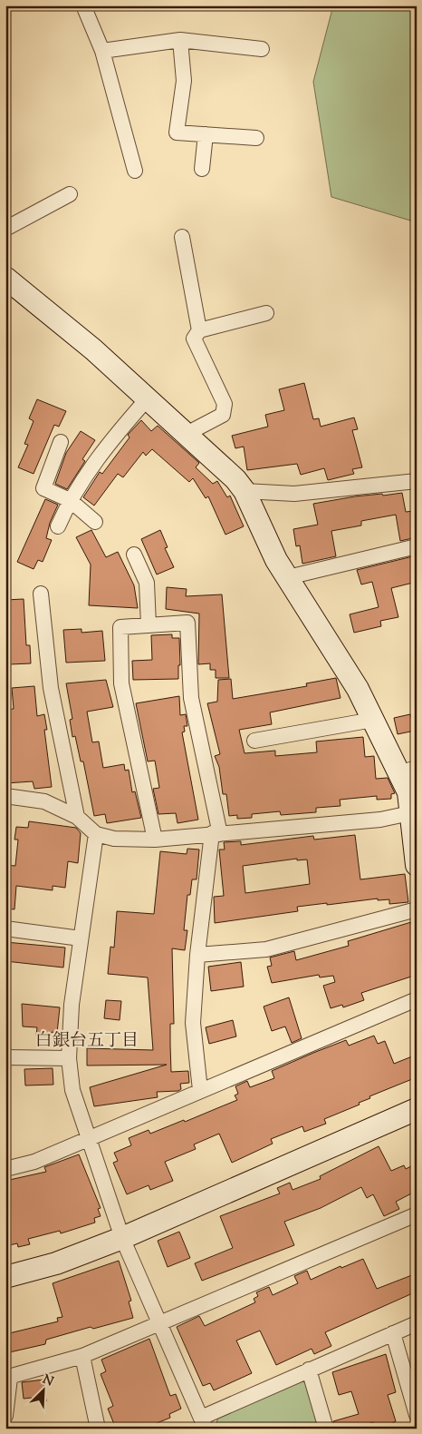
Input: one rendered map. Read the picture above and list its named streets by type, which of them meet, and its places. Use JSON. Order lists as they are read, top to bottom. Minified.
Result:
{"districts":["白銀台五丁目"],"north":"top right"}
